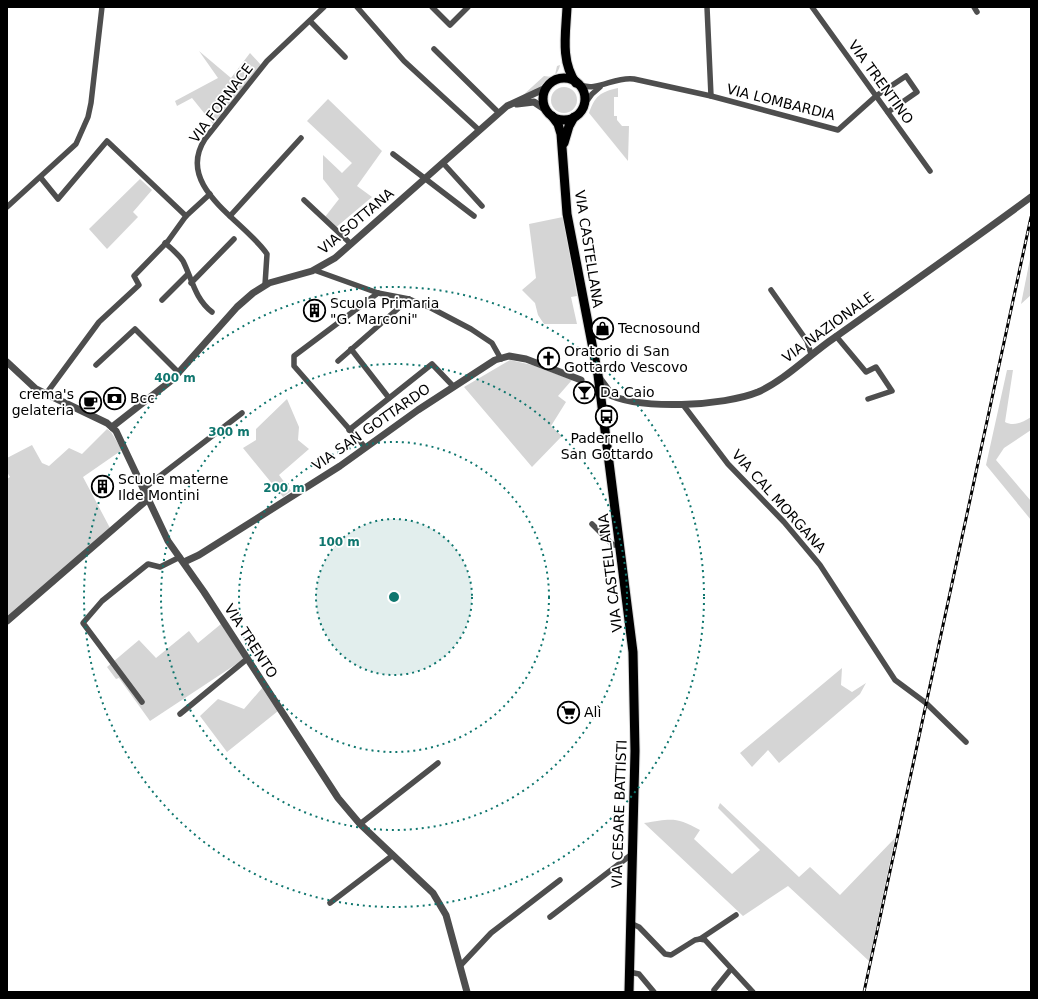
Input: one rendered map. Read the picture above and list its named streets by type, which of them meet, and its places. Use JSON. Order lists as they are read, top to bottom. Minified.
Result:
{"streets":{"main road":["VIA CASTELLANA","VIA CESARE BATTISTI"],"street":["VIA TRENTINO","VIA LOMBARDIA","VIA FORNACE","VIA SOTTANA","VIA NAZIONALE","VIA SAN GOTTARDO","VIA CAL MORGANA","VIA TRENTO"]},"crossings":[["VIA TRENTINO","VIA LOMBARDIA"],["VIA LOMBARDIA","VIA SOTTANA"],["VIA LOMBARDIA","VIA CASTELLANA"],["VIA FORNACE","VIA SOTTANA"],["VIA SOTTANA","VIA CASTELLANA"],["VIA SOTTANA","VIA TRENTO"],["VIA CASTELLANA","VIA NAZIONALE"],["VIA CASTELLANA","VIA CESARE BATTISTI"],["VIA NAZIONALE","VIA CAL MORGANA"],["VIA SAN GOTTARDO","VIA TRENTO"]],"places":{"building":["Scuola Primaria \"G. Marconi\"","Scuole materne Ilde Montini"],"shop":["Tecnosound"],"church":["Oratorio di San Gottardo Vescovo"],"bar":["Da Caio"],"bank":["Bcc"],"cafe":["crema's gelateria"],"bus stop":["Padernello San Gottardo"],"supermarket":["Alì"]},"rings":["400 m","300 m","200 m","100 m"]}
